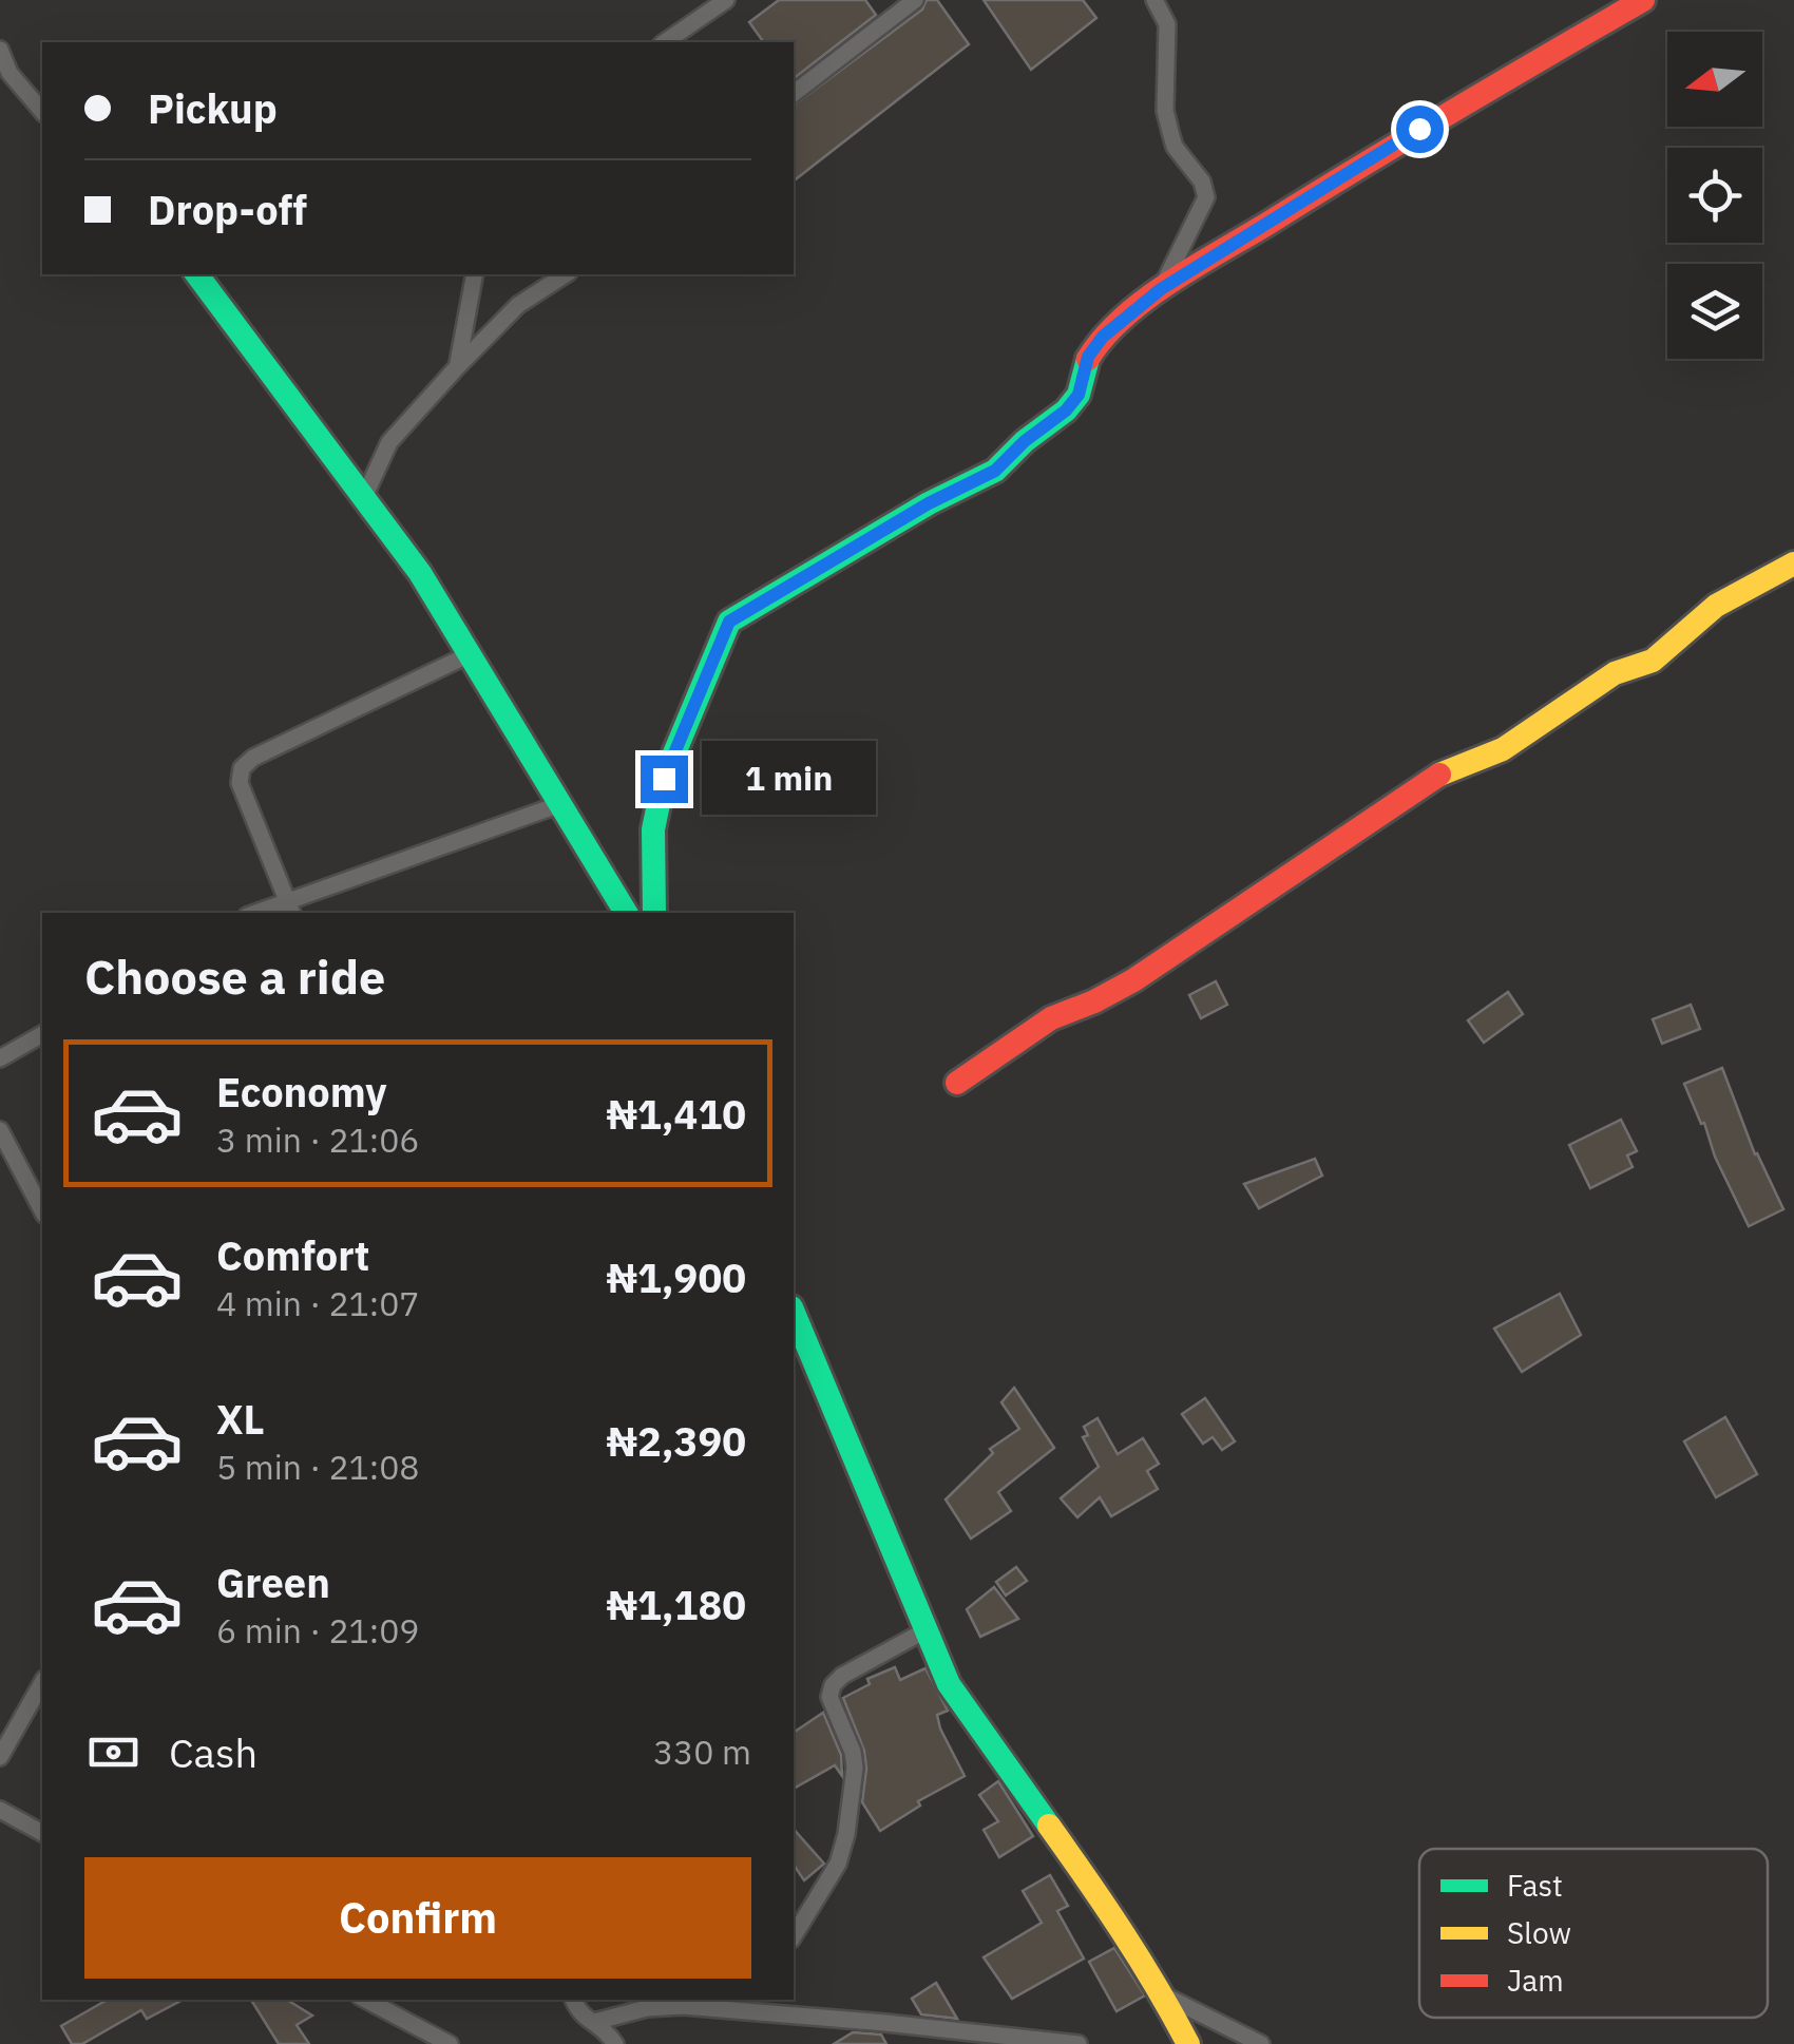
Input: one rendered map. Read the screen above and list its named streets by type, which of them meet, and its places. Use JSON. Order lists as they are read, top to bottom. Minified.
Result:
{"legend":["Fast","Slow","Jam"],"north":"left","page":{"banner":["Pickup","Drop-off"],"bubble":"1 min","heading":"Choose a ride","list":[{"name":"Economy","note":"3 min · 21:06","value":"₦1,410"},{"name":"Comfort","note":"4 min · 21:07","value":"₦1,900"},{"name":"XL","note":"5 min · 21:08","value":"₦2,390"},{"name":"Green","note":"6 min · 21:09","value":"₦1,180"}],"pay":["Cash","330 m"],"buttons":"Confirm"}}
